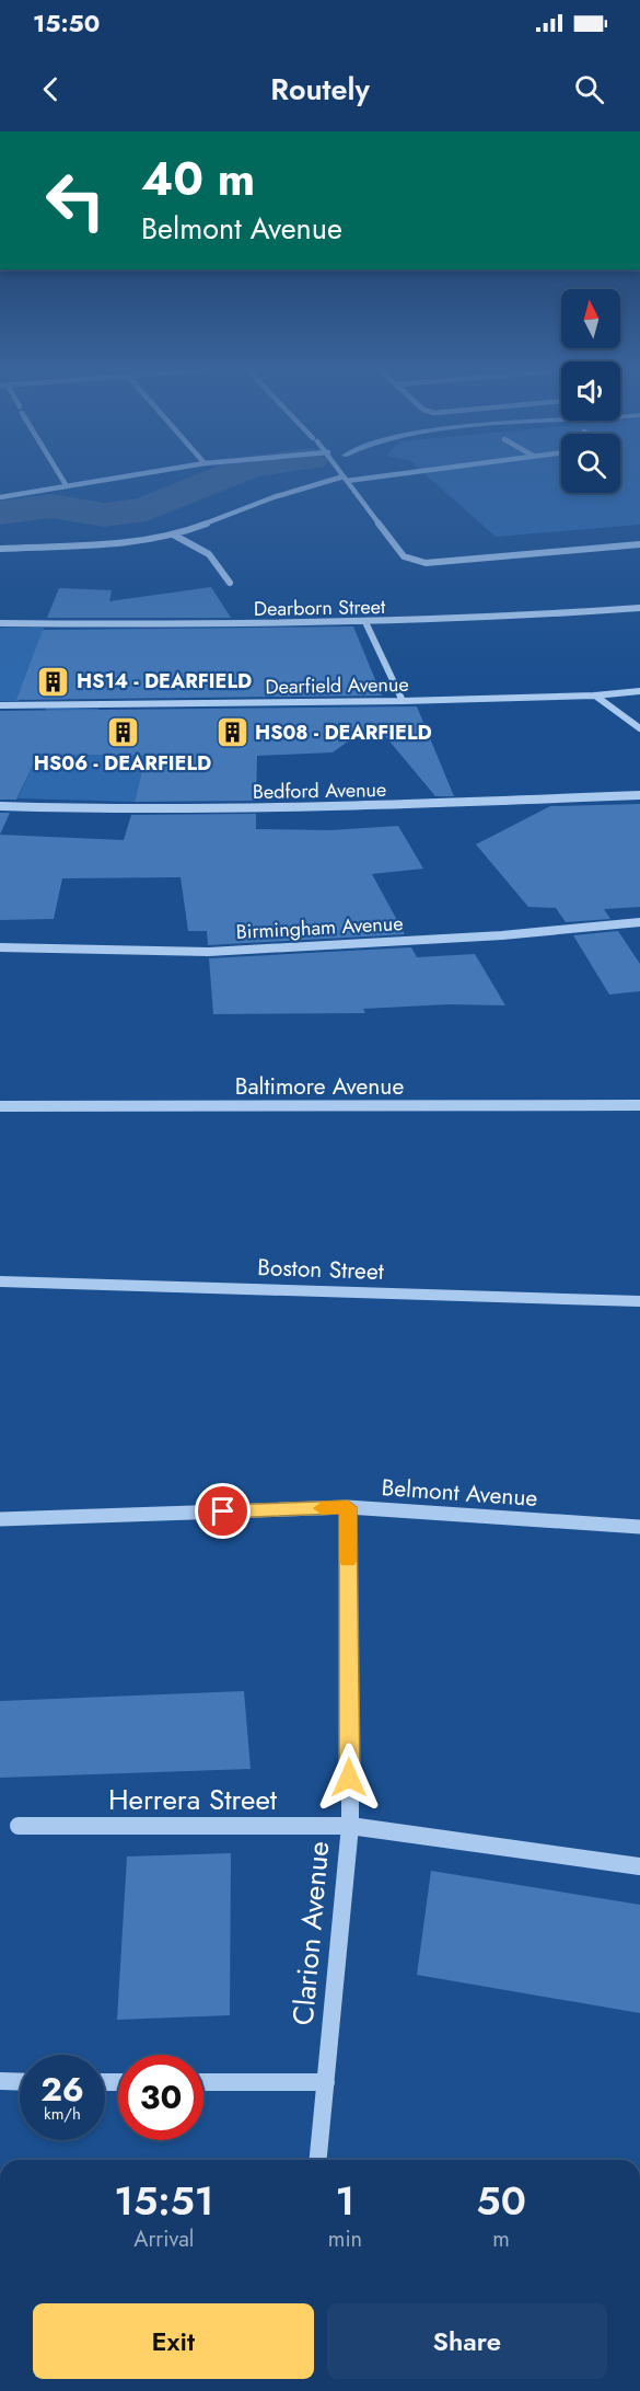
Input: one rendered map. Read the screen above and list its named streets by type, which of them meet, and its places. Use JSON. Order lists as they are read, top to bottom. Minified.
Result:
{"streets":{"street":["Dearborn Street","Dearfield Avenue","Bedford Avenue","Birmingham Avenue","Baltimore Avenue","Boston Street","Belmont Avenue","Herrera Street","Clarion Avenue"]},"crossings":[["Belmont Avenue","Clarion Avenue"],["Herrera Street","Clarion Avenue"]],"places":{"building":["HS14 - DEARFIELD","HS06 - DEARFIELD","HS08 - DEARFIELD"]},"north":"top","page":{"status":"15:50","header":"Routely","turn":["40 m","Belmont Avenue"],"speed":"26 km/h","limit":"30","eta":["15:51","Arrival","1","min","50","m"],"buttons":["Exit","Share"]}}
